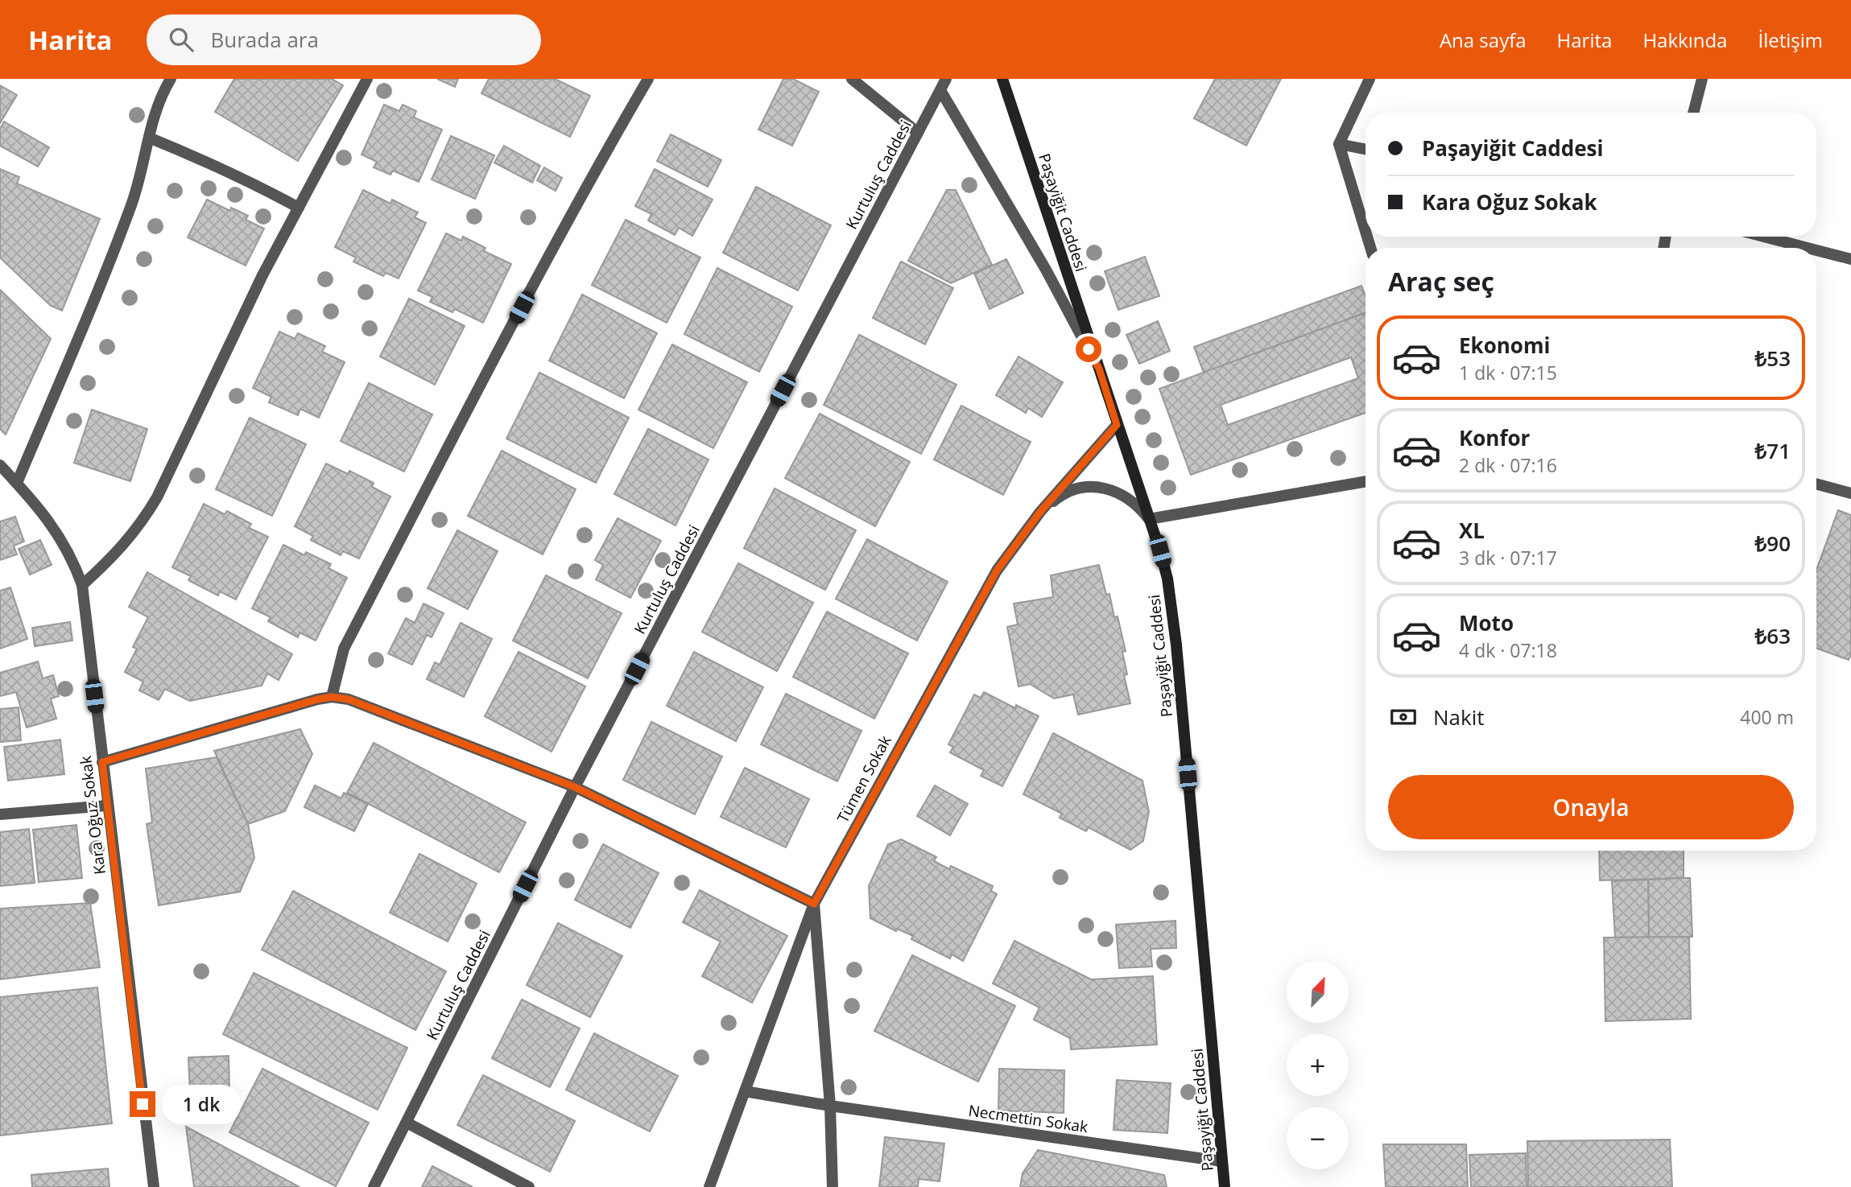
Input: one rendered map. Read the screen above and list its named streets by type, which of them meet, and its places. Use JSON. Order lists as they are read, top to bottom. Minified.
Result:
{"streets":{"main road":["Paşayiğit Caddesi"],"street":["Kurtuluş Caddesi","Tümen Sokak","Kara Oğuz Sokak","Necmettin Sokak"]},"crossings":[["Paşayiğit Caddesi","Tümen Sokak"],["Paşayiğit Caddesi","Necmettin Sokak"],["Tümen Sokak","Necmettin Sokak"]],"north":"top right","page":{"header":"Harita","search":"Burada ara","nav":["Ana sayfa","Harita","Hakkında","İletişim"],"banner":["Paşayiğit Caddesi","Kara Oğuz Sokak"],"heading":"Araç seç","list":[{"name":"Ekonomi","note":"1 dk · 07:15","value":"₺53"},{"name":"Konfor","note":"2 dk · 07:16","value":"₺71"},{"name":"XL","note":"3 dk · 07:17","value":"₺90"},{"name":"Moto","note":"4 dk · 07:18","value":"₺63"}],"pay":["Nakit","400 m"],"buttons":"Onayla","map_buttons":["+","−"],"bubble":"1 dk"}}
